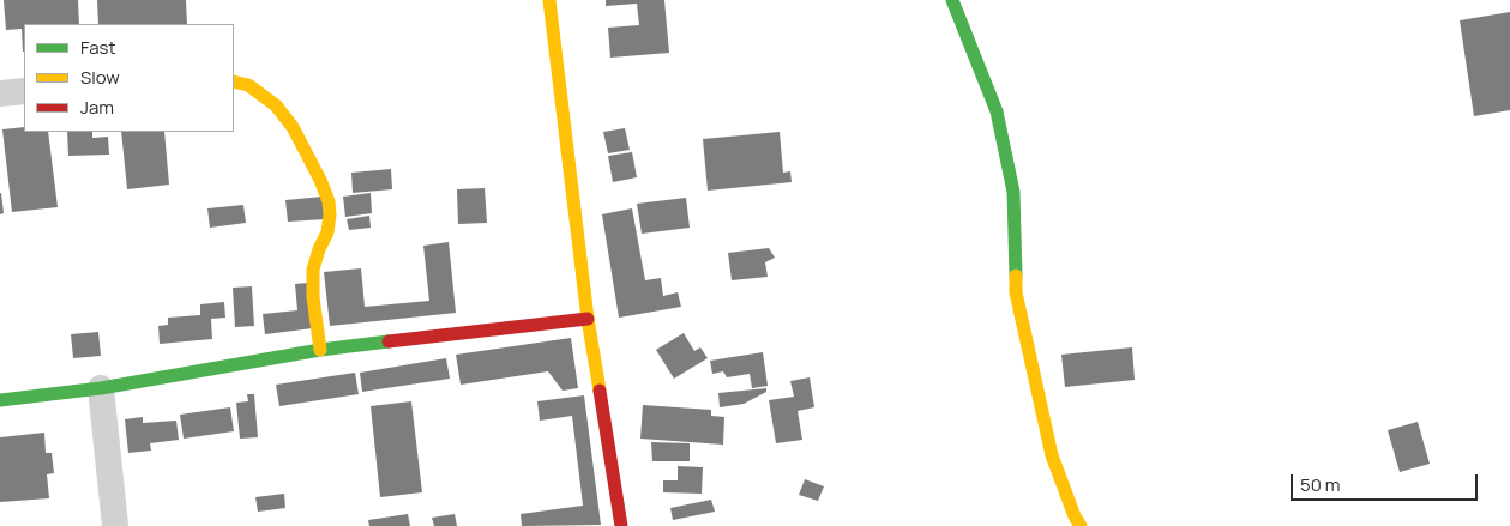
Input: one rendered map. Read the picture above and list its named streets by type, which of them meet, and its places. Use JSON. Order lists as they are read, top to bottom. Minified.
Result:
{"legend":["Fast","Slow","Jam"],"scale_bar":"50 m"}
